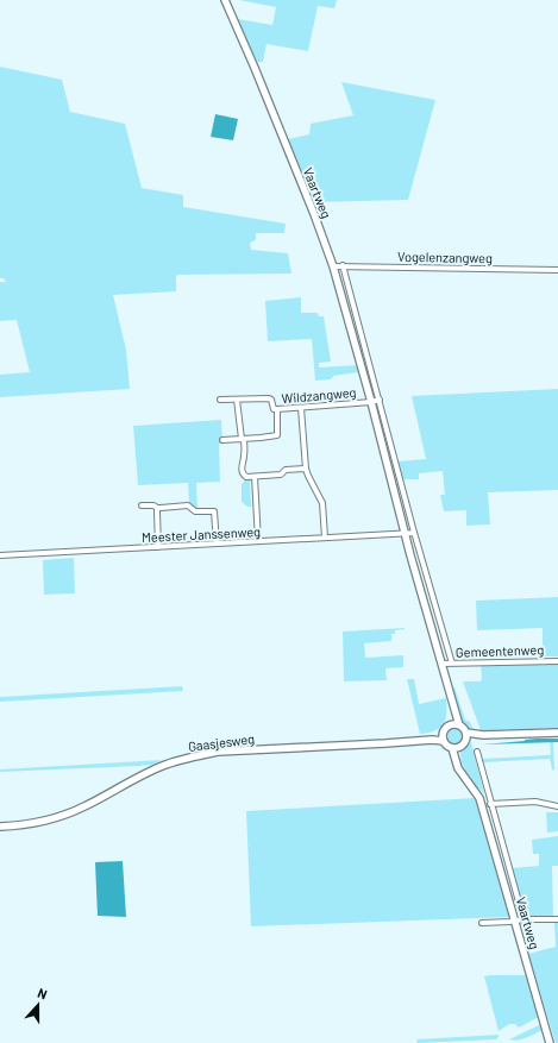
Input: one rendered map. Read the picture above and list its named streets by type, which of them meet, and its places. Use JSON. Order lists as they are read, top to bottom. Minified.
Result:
{"streets":{"street":["Vaartweg","Vogelenzangweg","Wildzangweg","Meester Janssenweg","Gemeentenweg","Gaasjesweg"]},"crossings":[["Vaartweg","Vogelenzangweg"],["Vaartweg","Wildzangweg"],["Vaartweg","Meester Janssenweg"],["Vaartweg","Gemeentenweg"],["Vaartweg","Gaasjesweg"]],"north":"top"}
